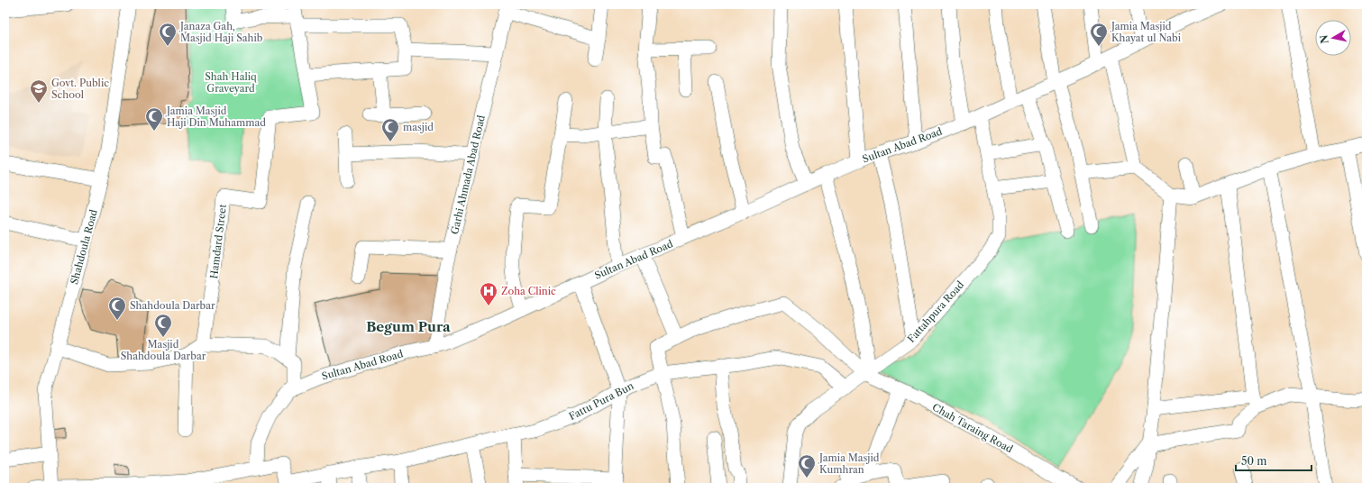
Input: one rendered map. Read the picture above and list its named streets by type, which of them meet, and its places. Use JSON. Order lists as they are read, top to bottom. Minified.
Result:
{"streets":{"street":["Sultan Abad Road","Garhi Ahmada Abad Road","Hamdard Street","Shahdoula Road","Fattahpura Road","Fattu Pura Bun","Chah Taraing Road"]},"crossings":[["Sultan Abad Road","Garhi Ahmada Abad Road"],["Sultan Abad Road","Fattahpura Road"],["Fattahpura Road","Fattu Pura Bun"],["Fattahpura Road","Chah Taraing Road"]],"districts":["Begum Pura"],"parks":["Shah Haliq Graveyard"],"places":{"mosque":["Janaza Gah, Masjid Haji Sahib","Jamia Masjid Khayat ul Nabi","Jamia Masjid Haji Din Muhammad","masjid","Shahdoula Darbar","Masjid Shahdoula Darbar","Jamia Masjid Kumhran"],"school or university":["Govt. Public School"],"hospital":["Zoha Clinic"]},"scale_bar":"50 m","north":"left"}
